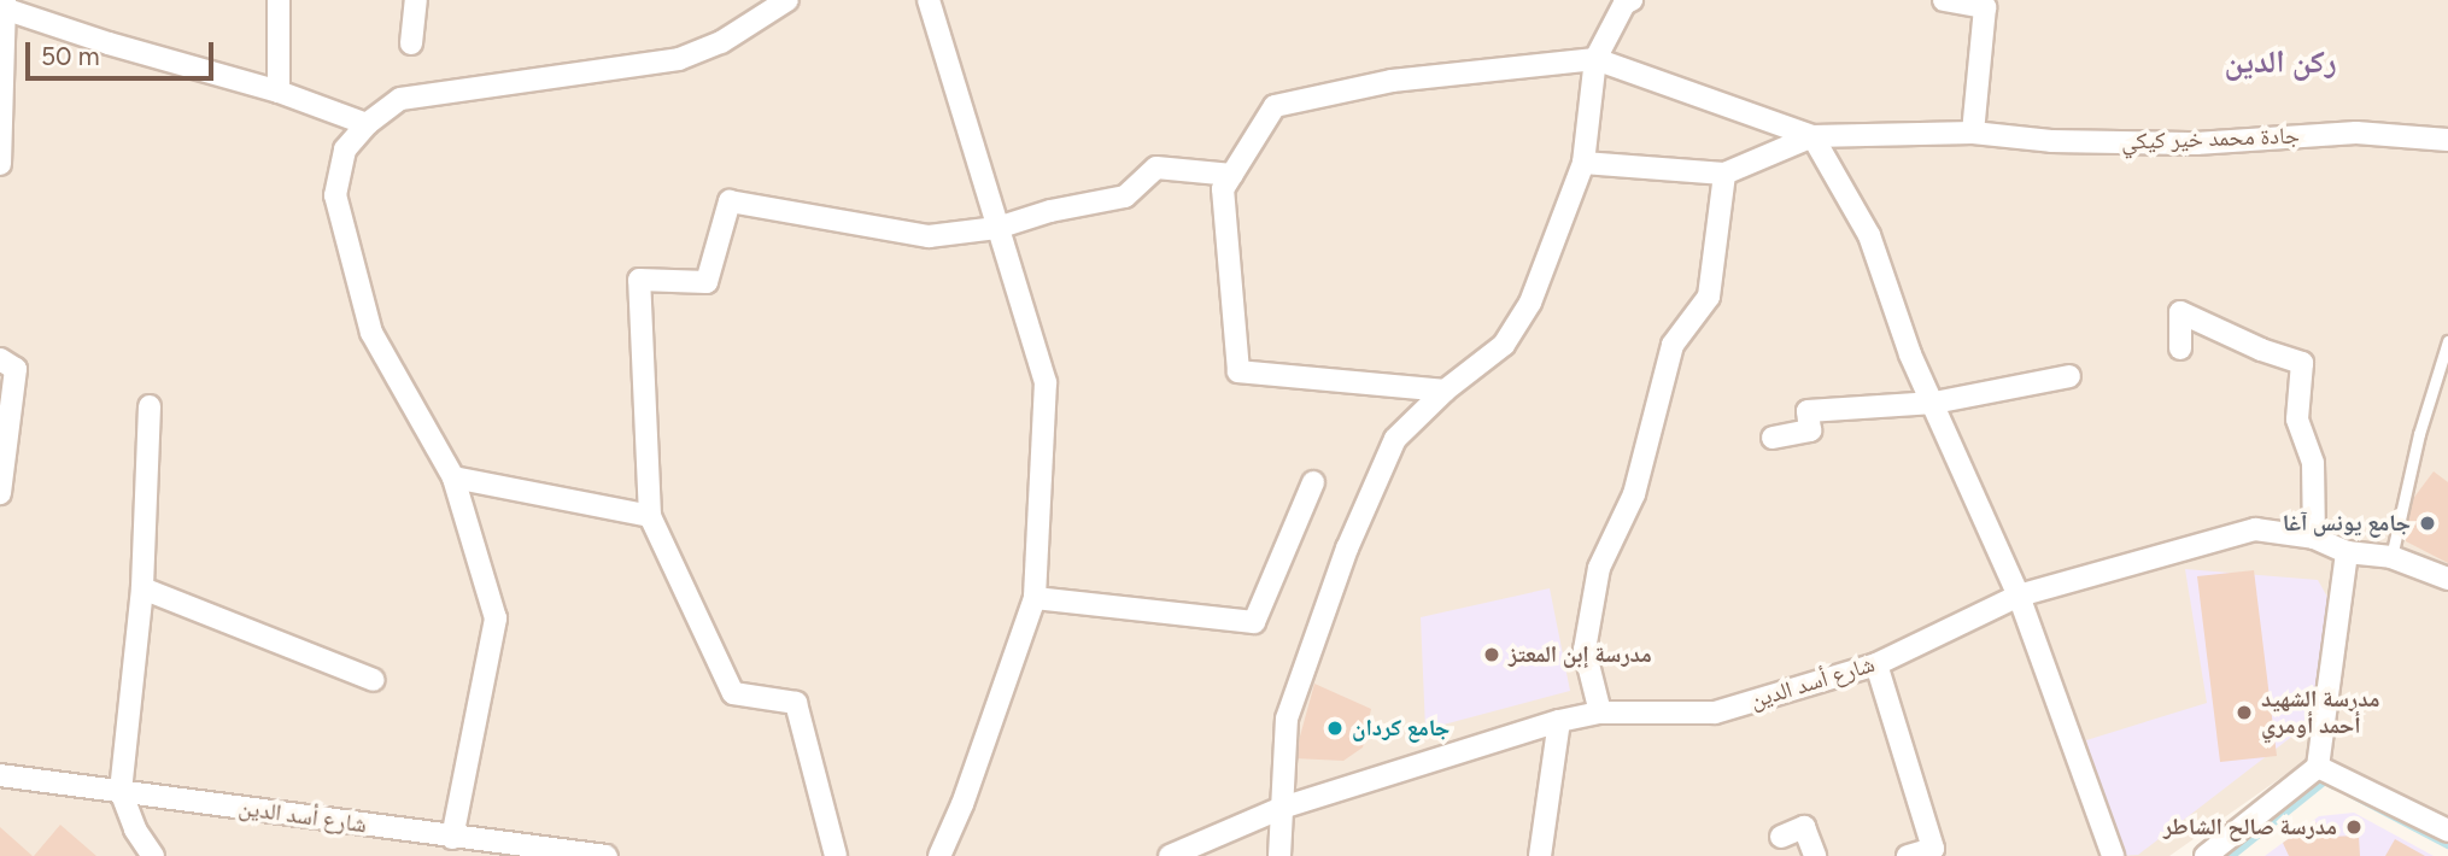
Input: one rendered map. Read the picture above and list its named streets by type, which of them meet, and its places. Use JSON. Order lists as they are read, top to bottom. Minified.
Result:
{"streets":{"street":["جادة محمد خير كيكي","شارع أسد الدين"]},"districts":["ركن الدين"],"places":["جامع يونس آغا","مدرسة إبن المعتز","مدرسة الشهيد أحمد أومري","جامع كردان","مدرسة صالح الشاطر"],"scale_bar":"50 m"}
